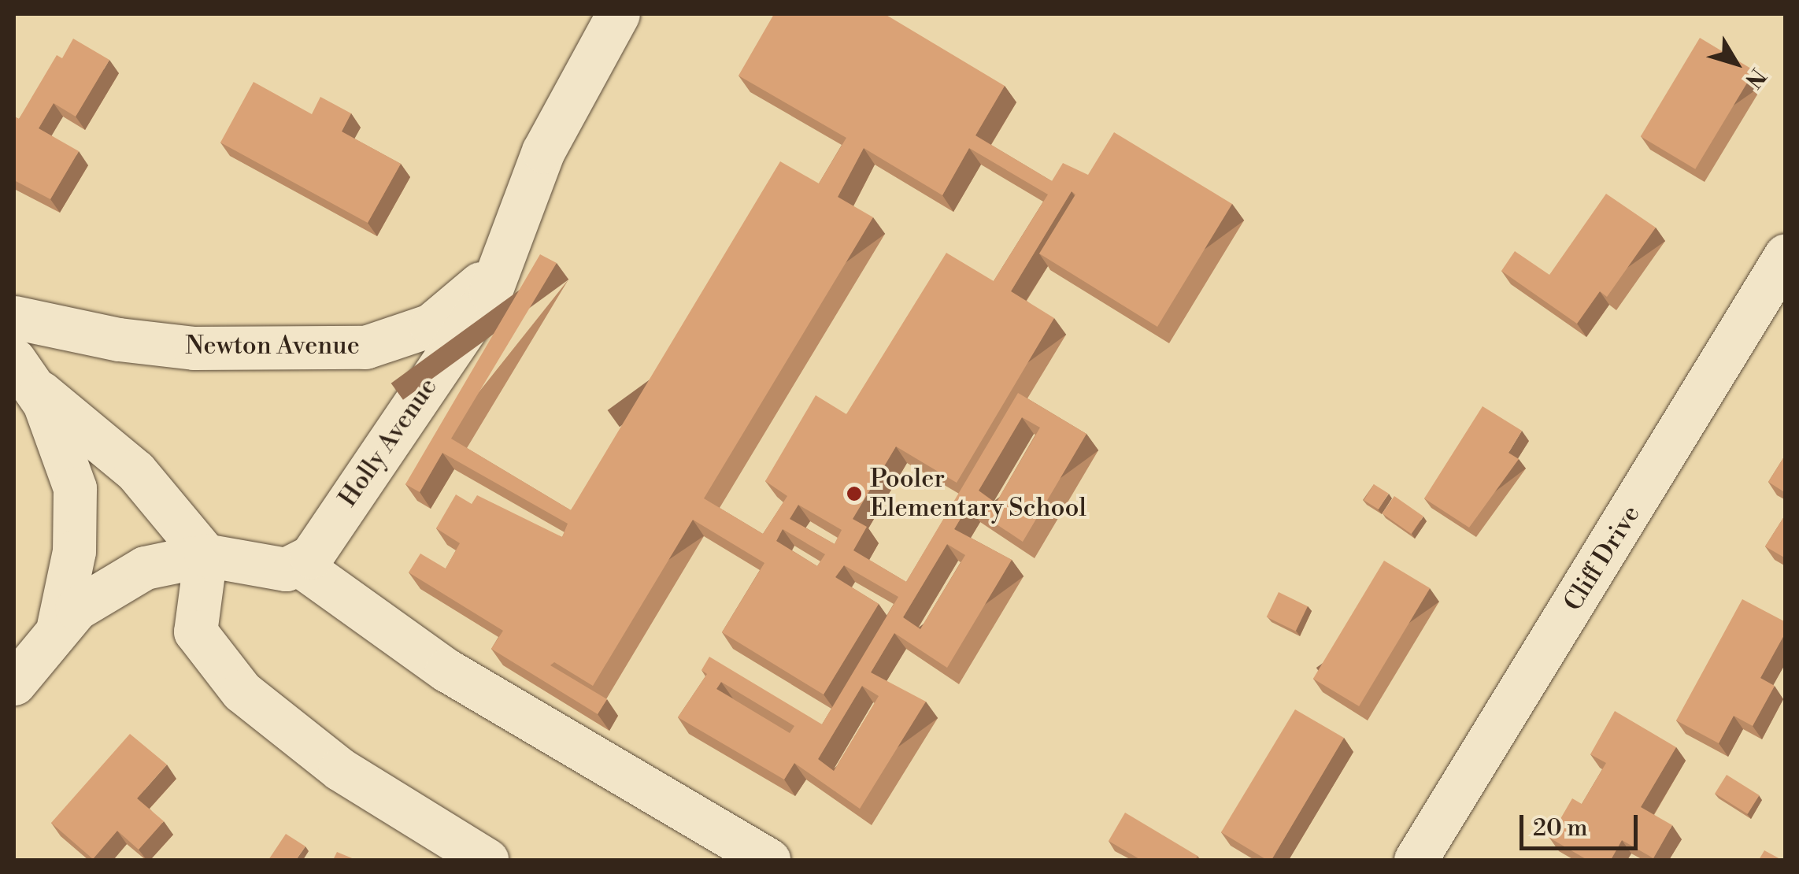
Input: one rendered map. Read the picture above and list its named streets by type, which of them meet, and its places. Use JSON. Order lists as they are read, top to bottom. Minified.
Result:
{"streets":{"street":["Newton Avenue","Holly Avenue","Cliff Drive"]},"crossings":[["Newton Avenue","Holly Avenue"]],"places":["Pooler Elementary School"],"scale_bar":"20 m","north":"bottom right"}
